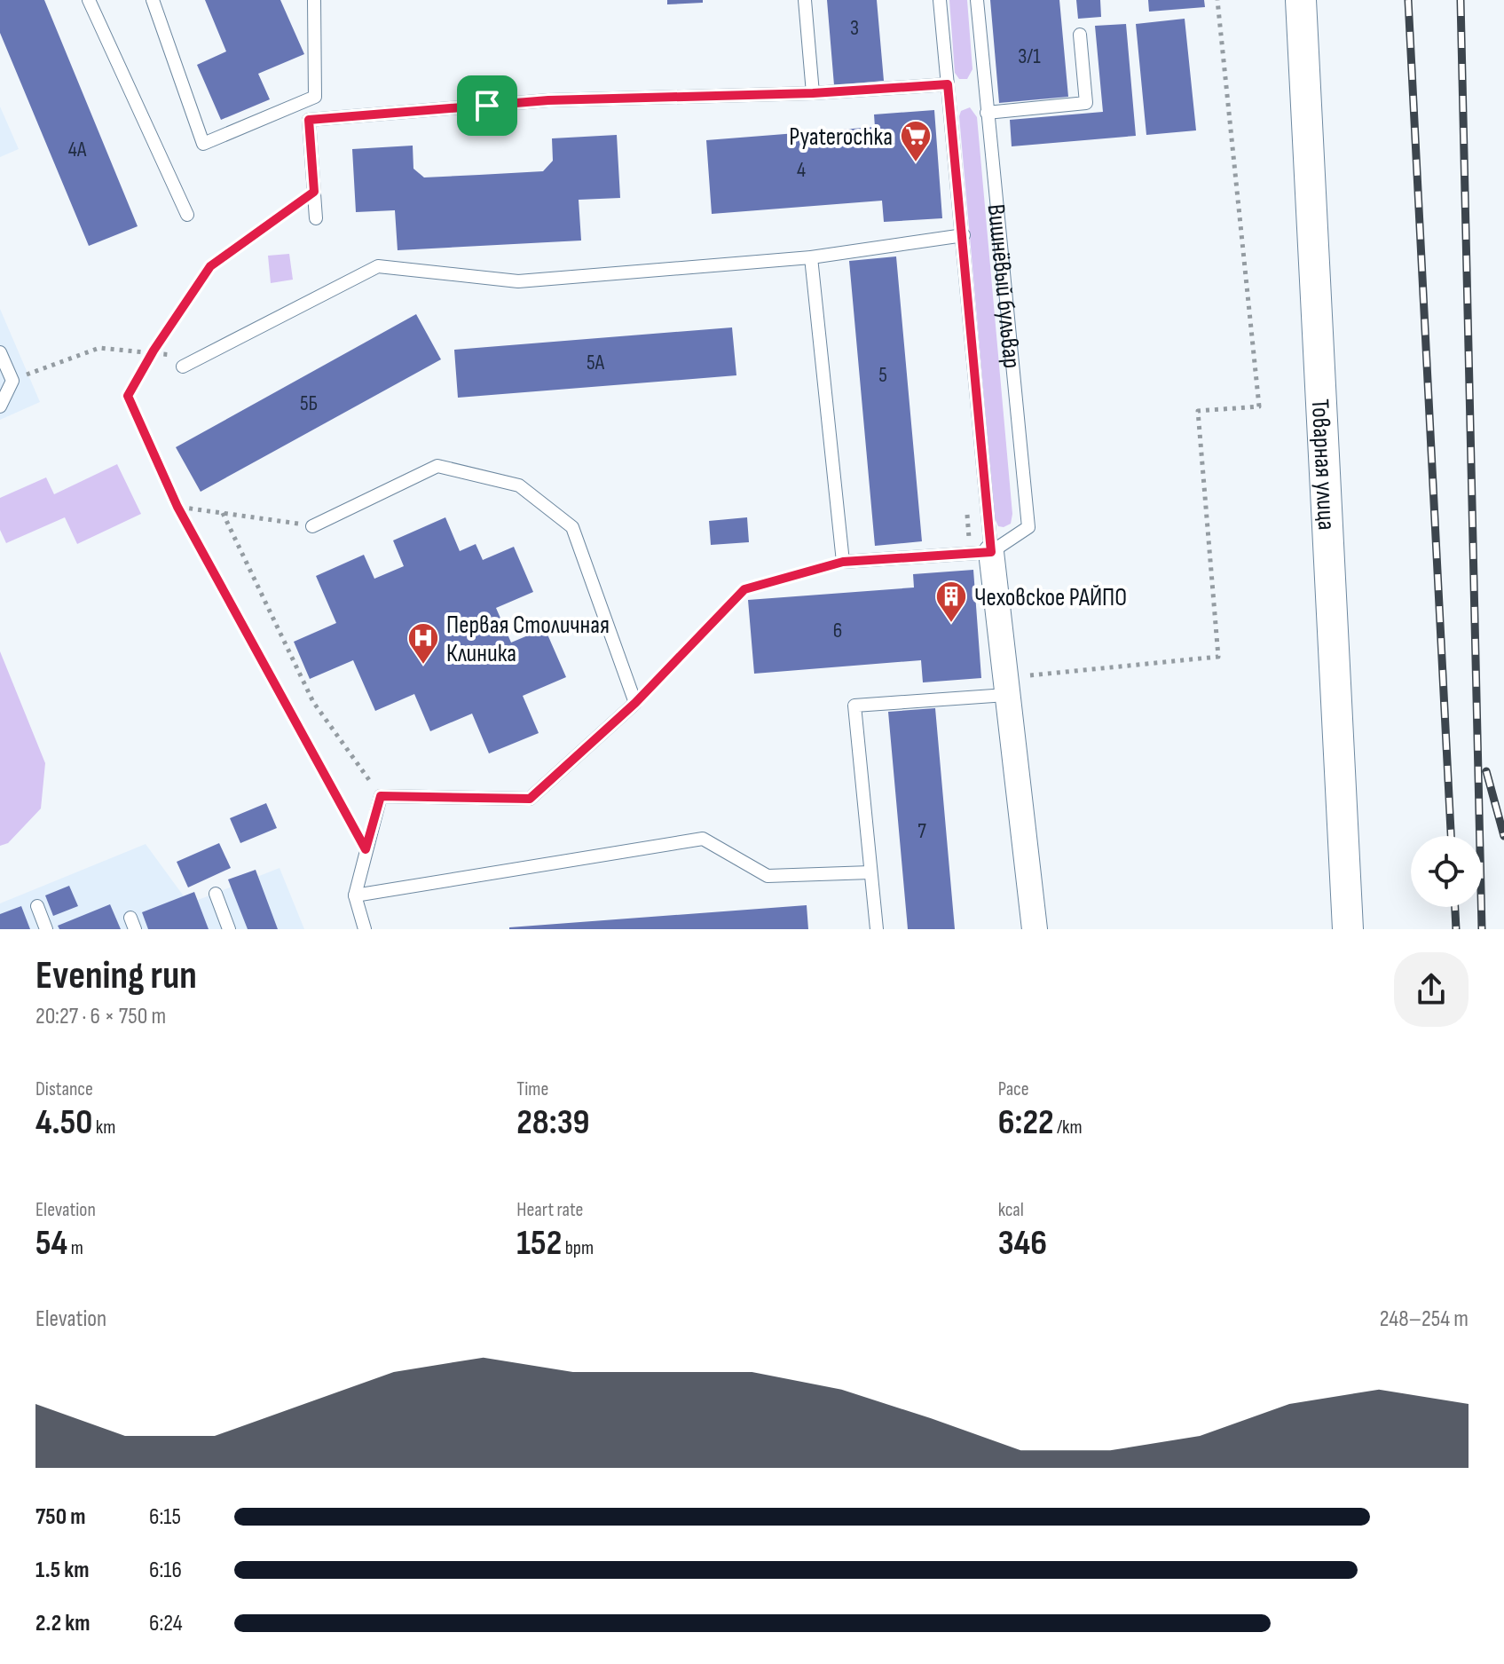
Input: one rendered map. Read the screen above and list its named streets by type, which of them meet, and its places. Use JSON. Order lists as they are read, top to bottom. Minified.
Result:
{"streets":{"street":["Вишнёвый бульвар","Товарная улица"]},"places":{"supermarket":["Pyaterochka"],"building":["Чеховское РАЙПО"],"hospital":["Первая Столичная Клиника"]},"house_numbers":["3","3/1","4А","4","5А","5","5Б","6","7"],"page":{"heading":["Evening run","20:27 · 6 × 750 m"],"stats":[["Distance","4.50 km"],["Time","28:39"],["Pace","6:22 /km"],["Elevation","54 m"],["Heart rate","152 bpm"],["kcal","346"]],"chart":["Elevation","248–254 m"],"list":[{"name":"750 m","note":"6:15"},{"name":"1.5 km","note":"6:16"},{"name":"2.2 km","note":"6:24"}]}}
